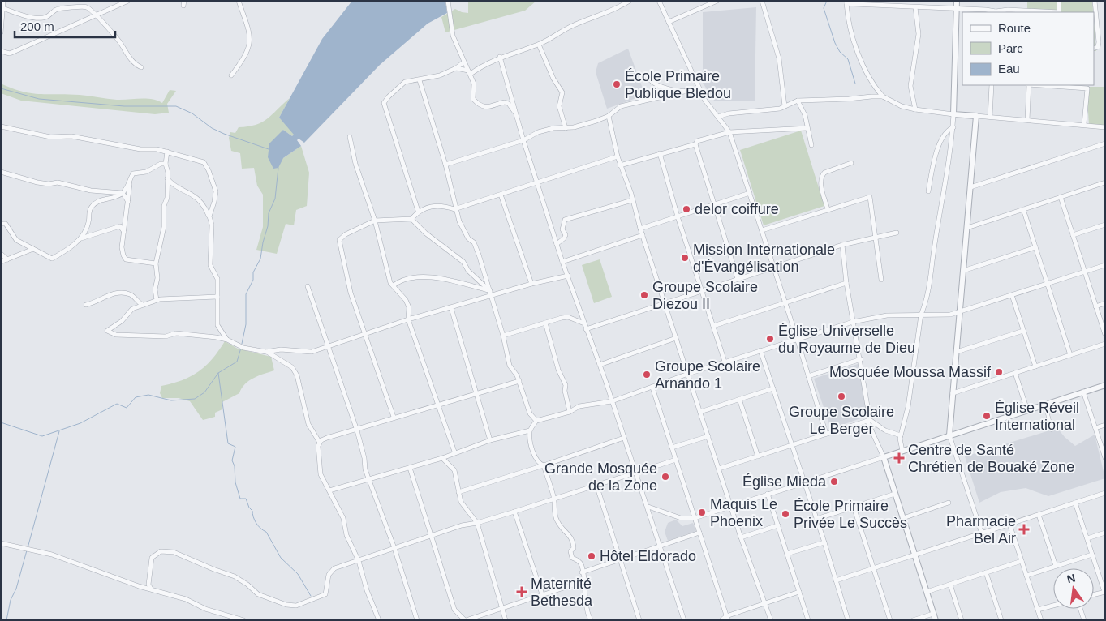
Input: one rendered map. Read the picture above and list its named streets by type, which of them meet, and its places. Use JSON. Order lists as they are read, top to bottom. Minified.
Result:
{"places":{"other":["École Primaire Publique Bledou","delor coiffure","Mission Internationale d'Évangélisation","Groupe Scolaire Diezou II","Église Universelle du Royaume de Dieu","Mosquée Moussa Massif","Groupe Scolaire Arnando 1","Groupe Scolaire Le Berger","Église Réveil International","Grande Mosquée de la Zone","Église Mieda","Maquis Le Phoenix","École Primaire Privée Le Succès","Hôtel Eldorado"],"health":["Centre de Santé Chrétien de Bouaké Zone","Pharmacie Bel Air","Maternité Bethesda"]},"legend":["Route","Parc","Eau"],"scale_bar":"200 m","north":"top"}
